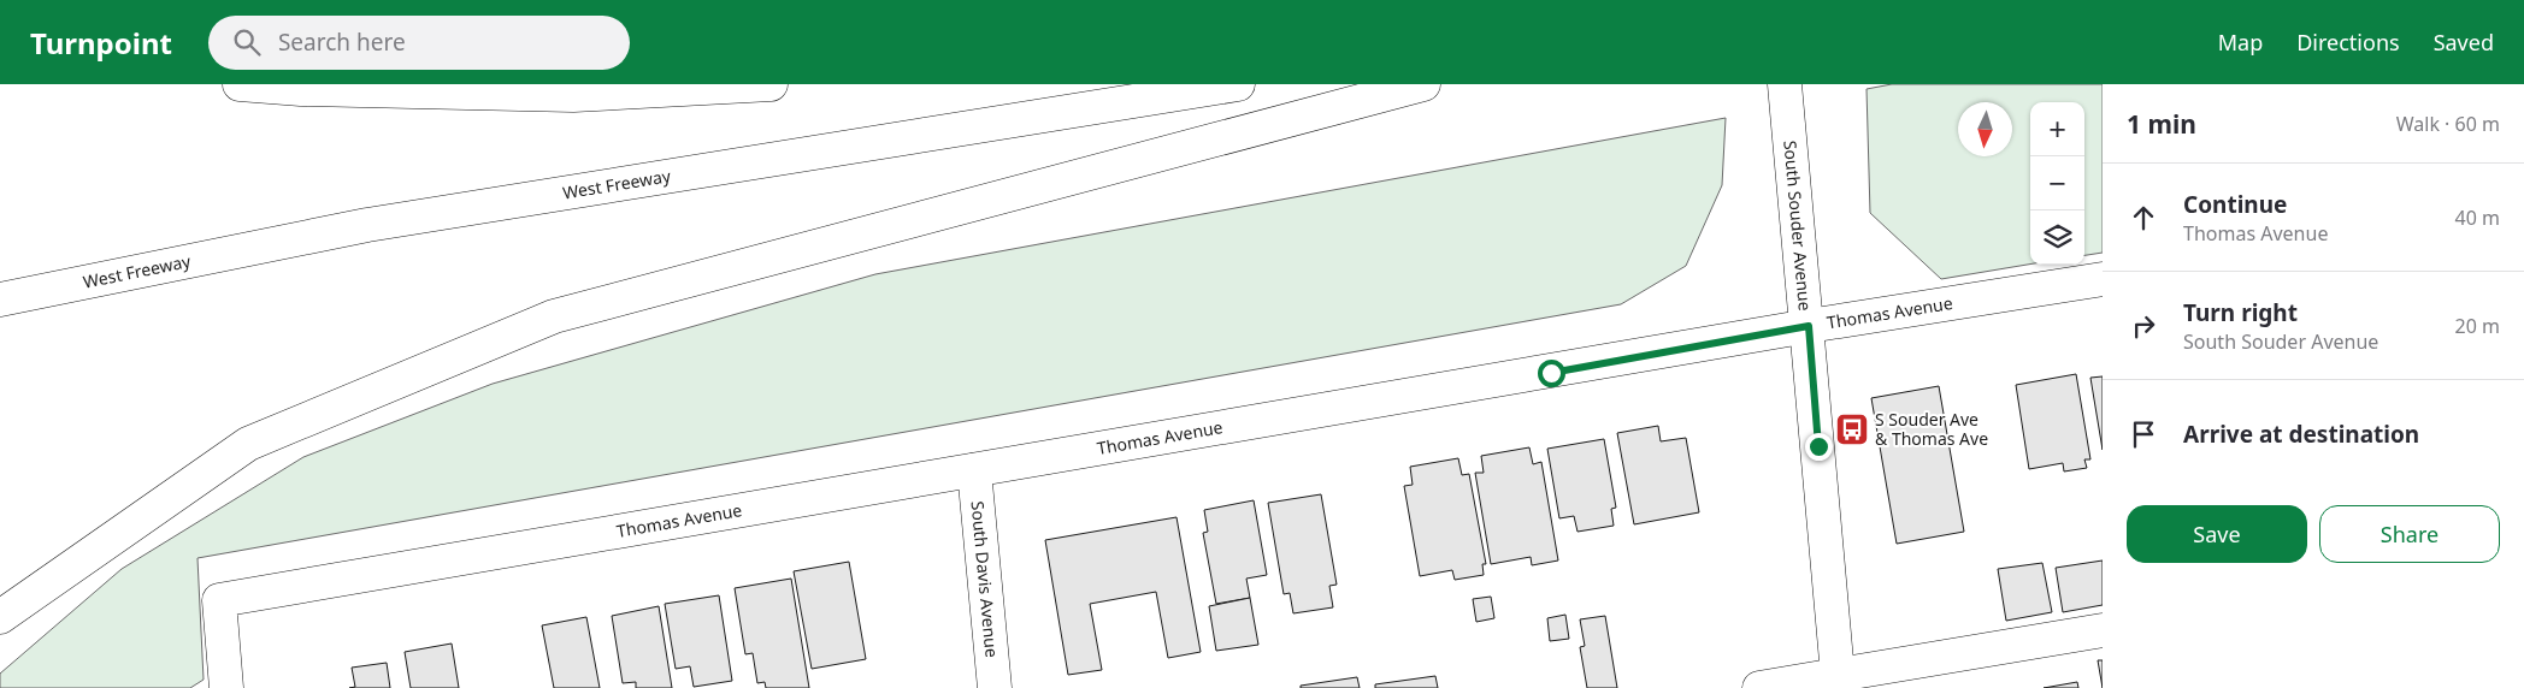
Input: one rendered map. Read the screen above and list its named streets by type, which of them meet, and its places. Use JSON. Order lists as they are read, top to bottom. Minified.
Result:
{"streets":{"main road":["West Freeway","South Souder Avenue","Thomas Avenue","South Davis Avenue"]},"crossings":[["South Souder Avenue","Thomas Avenue"],["Thomas Avenue","South Davis Avenue"]],"places":{"bus stop":["S Souder Ave & Thomas Ave"]},"north":"bottom","page":{"header":"Turnpoint","search":"Search here","nav":["Map","Directions","Saved"],"heading":["1 min","Walk · 60 m"],"map_buttons":["+","−"],"list":[["Continue","Thomas Avenue","40 m"],["Turn right","South Souder Avenue","20 m"],"Arrive at destination"],"buttons":["Save","Share"]}}
